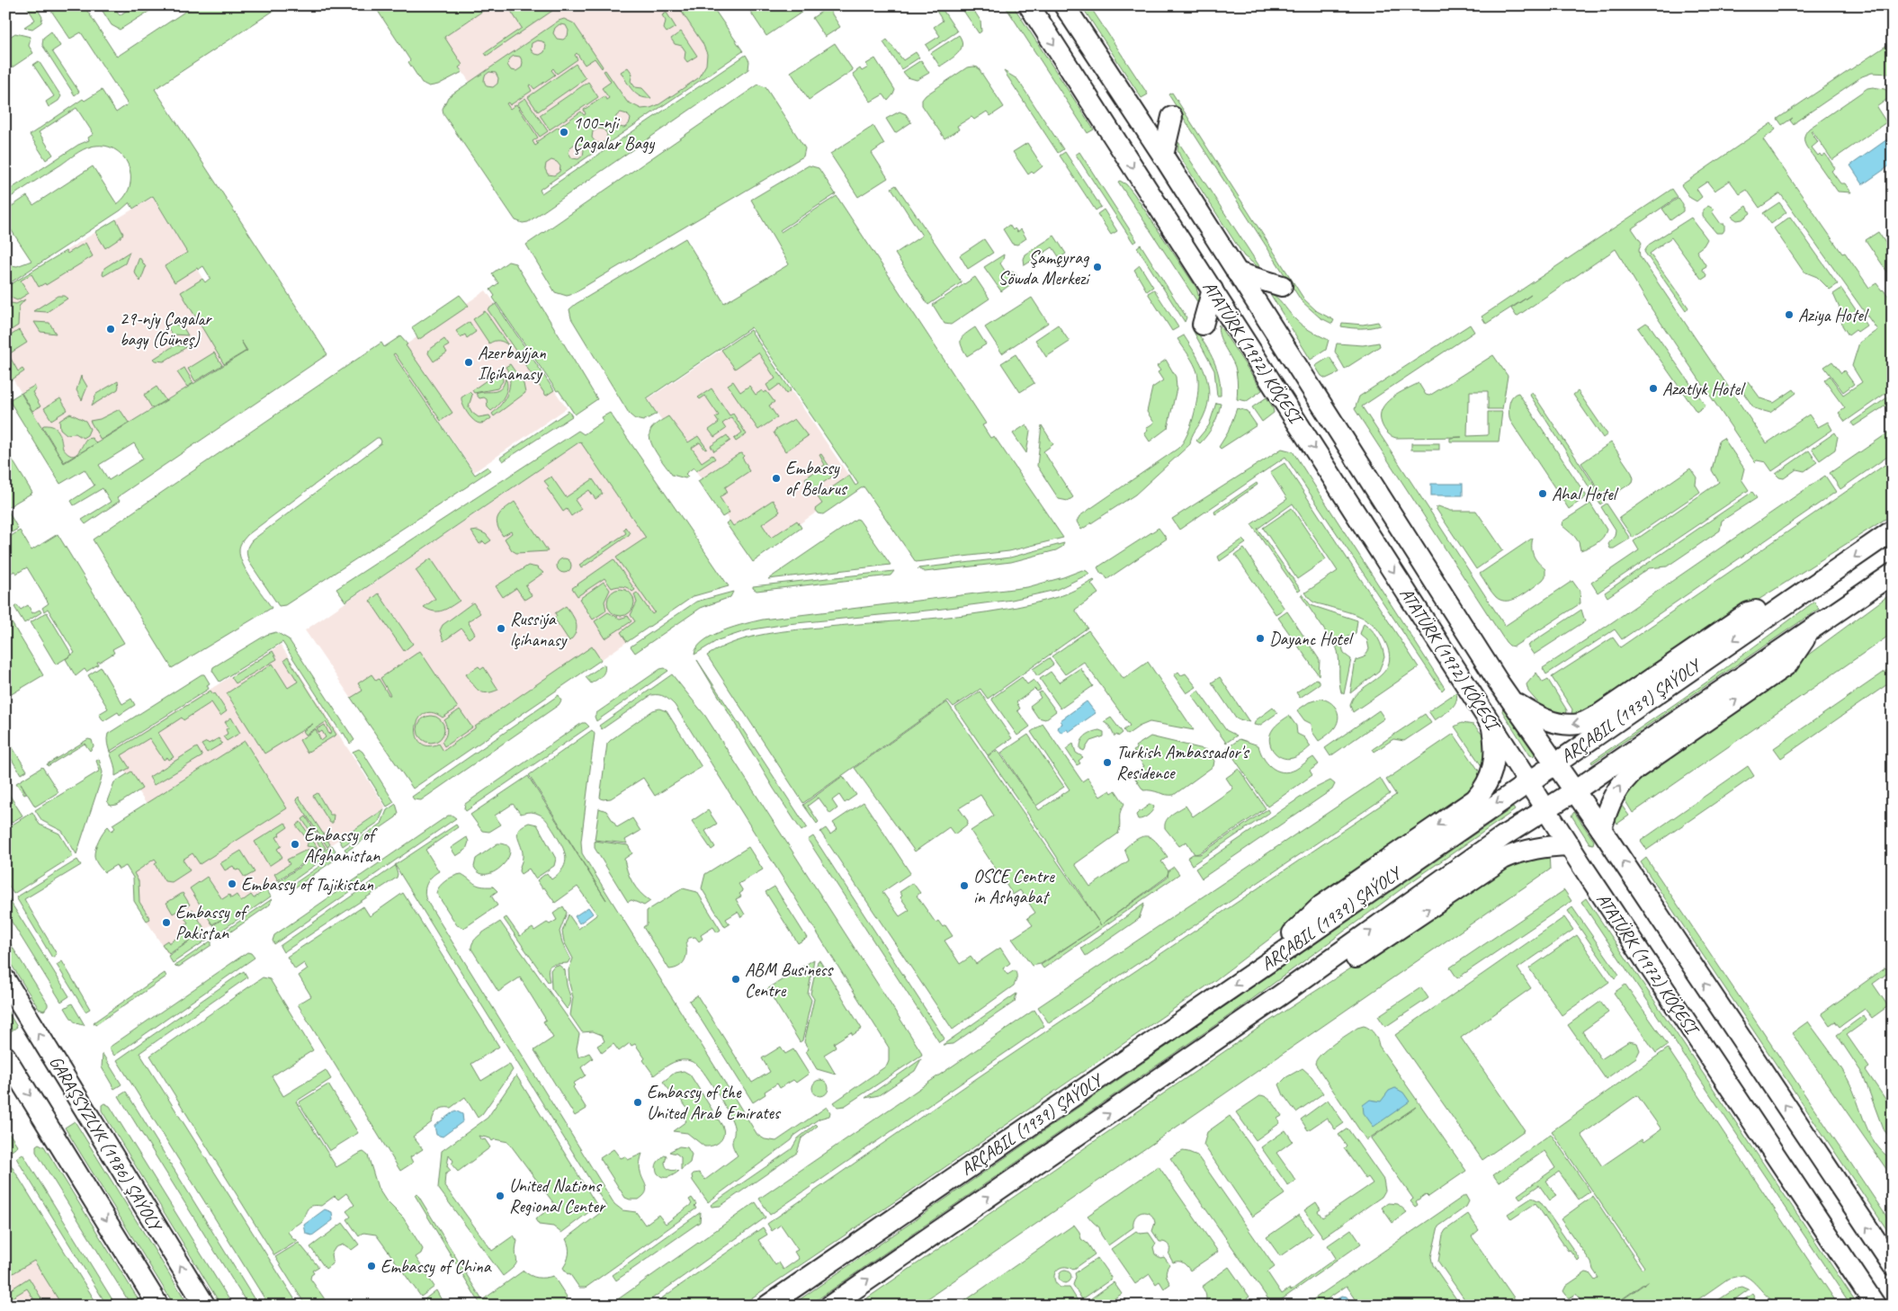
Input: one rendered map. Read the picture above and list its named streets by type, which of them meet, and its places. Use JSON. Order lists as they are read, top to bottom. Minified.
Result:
{"streets":{"main road":["ATATÜRK (1972) KÖÇESI","ARÇABIL (1939) ŞAÝOLY","GARAŞSYZLYK (1986) ŞAÝOLY"]},"crossings":[["ATATÜRK (1972) KÖÇESI","ARÇABIL (1939) ŞAÝOLY"]],"places":["100-nji Çagalar Bagy","Şamçyrag Söwda Merkezi","Aziya Hotel","29-njy Çagalar bagy (Güneş)","Azerbaýjan Ilçihanasy","Azatlyk Hotel","Embassy of Belarus","Ahal Hotel","Russiýa lçihanasy","Dayanc Hotel","Turkish Ambassador's Residence","Embassy of Afghanistan","Embassy of Tajikistan","OSCE Centre in Ashgabat","Embassy of Pakistan","ABM Business Centre","Embassy of the United Arab Emirates","United Nations Regional Center","Embassy of China"]}
